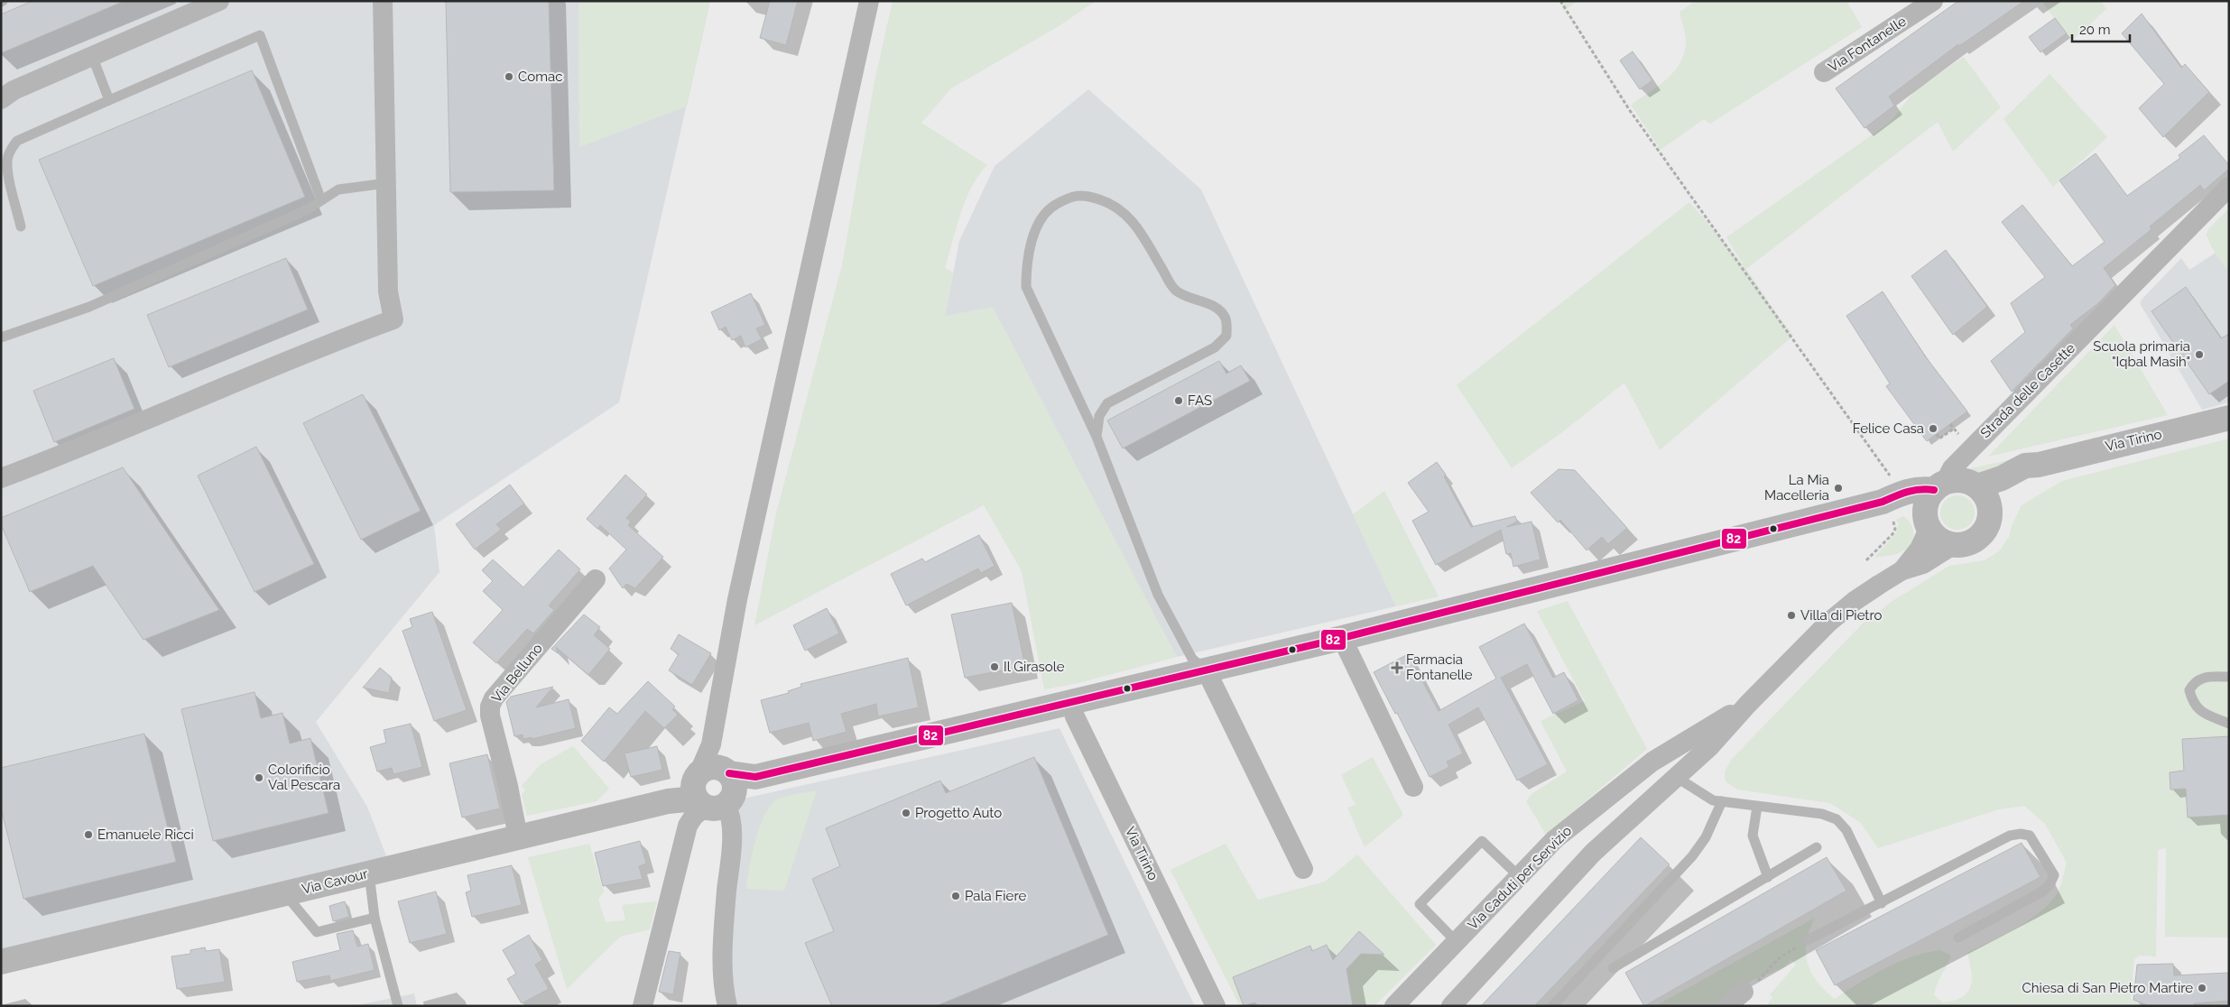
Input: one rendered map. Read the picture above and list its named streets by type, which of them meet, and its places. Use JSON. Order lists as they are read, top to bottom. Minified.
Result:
{"streets":{"street":["Via Fontanelle","Strada delle Casette","Via Tirino","Via Belluno","Via Caduti per Servizio","Via Cavour"]},"crossings":[["Strada delle Casette","Via Tirino"],["Strada delle Casette","Via Caduti per Servizio"],["Via Tirino","Via Caduti per Servizio"],["Via Belluno","Via Cavour"]],"places":{"other":["Comac","Scuola primaria \"Iqbal Masih\"","FAS","Felice Casa","La Mia Macelleria","Villa di Pietro","Il Girasole","Colorificio Val Pescara","Progetto Auto","Emanuele Ricci","Pala Fiere","Chiesa di San Pietro Martire"],"health":["Farmacia Fontanelle"]},"lines":["transit line 82"],"scale_bar":"20 m"}
